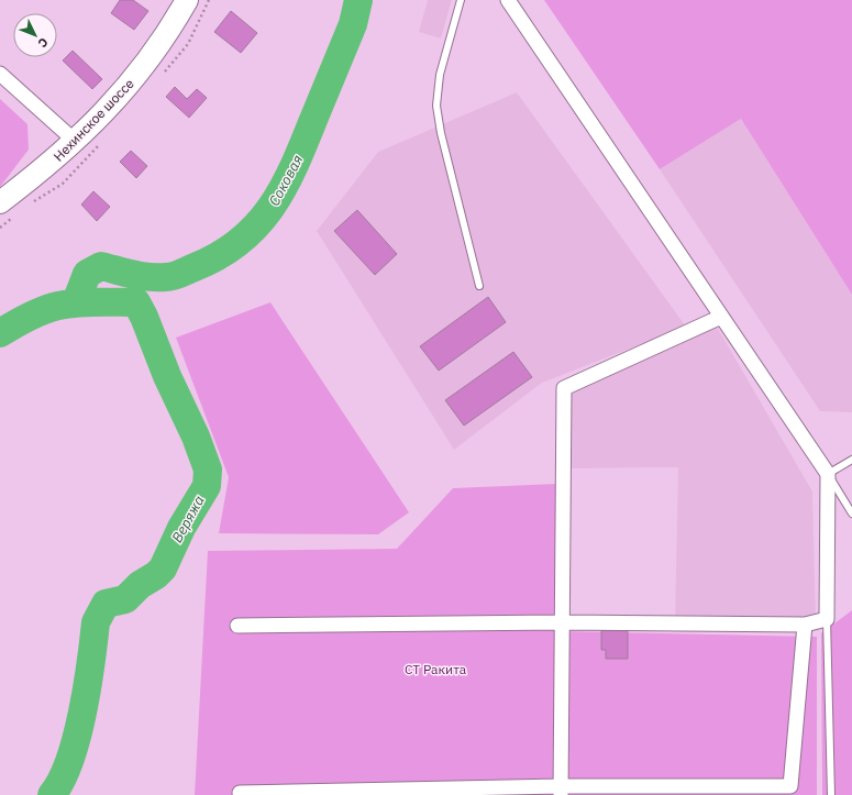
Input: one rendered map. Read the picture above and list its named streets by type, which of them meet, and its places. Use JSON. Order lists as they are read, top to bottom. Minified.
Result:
{"streets":{"main road":["Нехинское шоссе"]},"water":["Соковая","Веряжа"],"parks":["СТ Ракита"],"north":"bottom right"}
